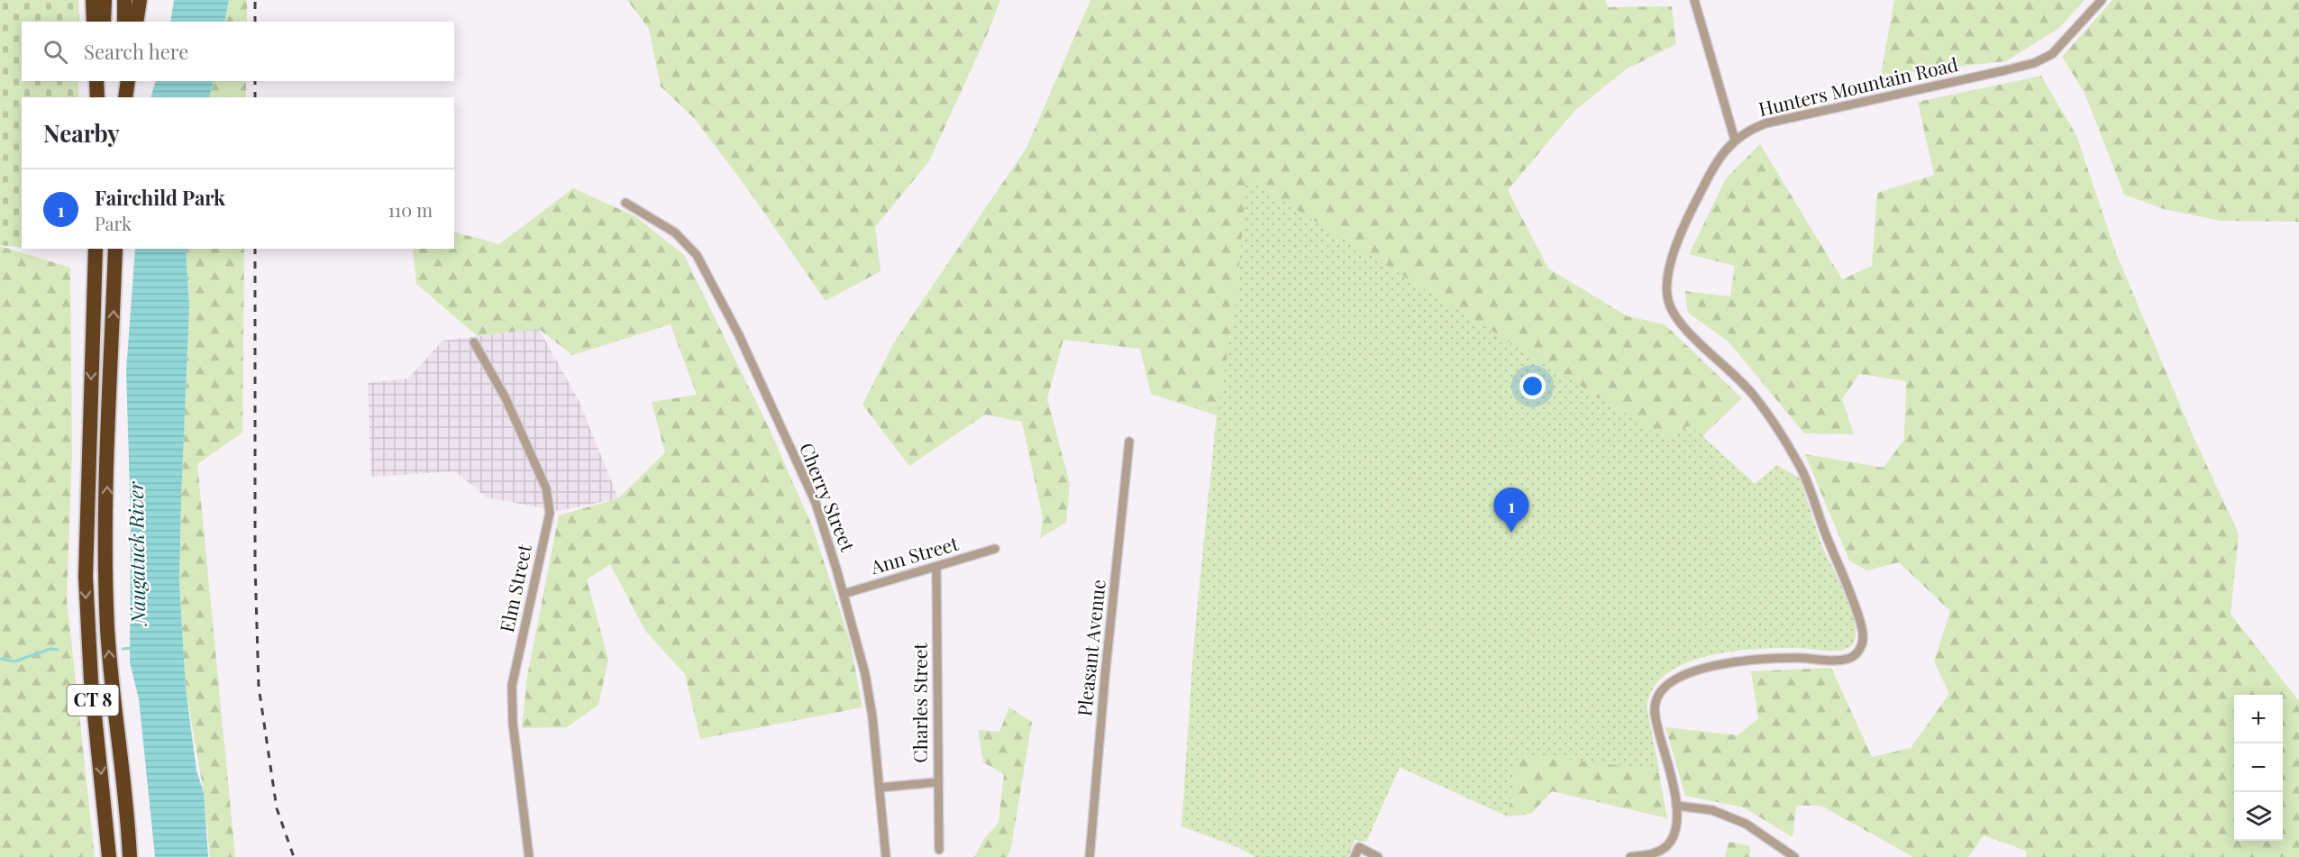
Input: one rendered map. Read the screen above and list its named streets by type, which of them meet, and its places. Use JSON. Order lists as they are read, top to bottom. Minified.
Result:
{"streets":{"highway":["CT 8"],"street":["Hunters Mountain Road","Cherry Street","Ann Street","Elm Street","Pleasant Avenue","Charles Street"]},"crossings":[["Cherry Street","Ann Street"],["Cherry Street","Charles Street"],["Ann Street","Charles Street"]],"water":["Naugatuck River"],"page":{"search":"Search here","heading":"Nearby","list":[{"mark":"1","name":"Fairchild Park","note":"Park","value":"110 m"}],"pins":"1","map_buttons":["+","−"]}}
